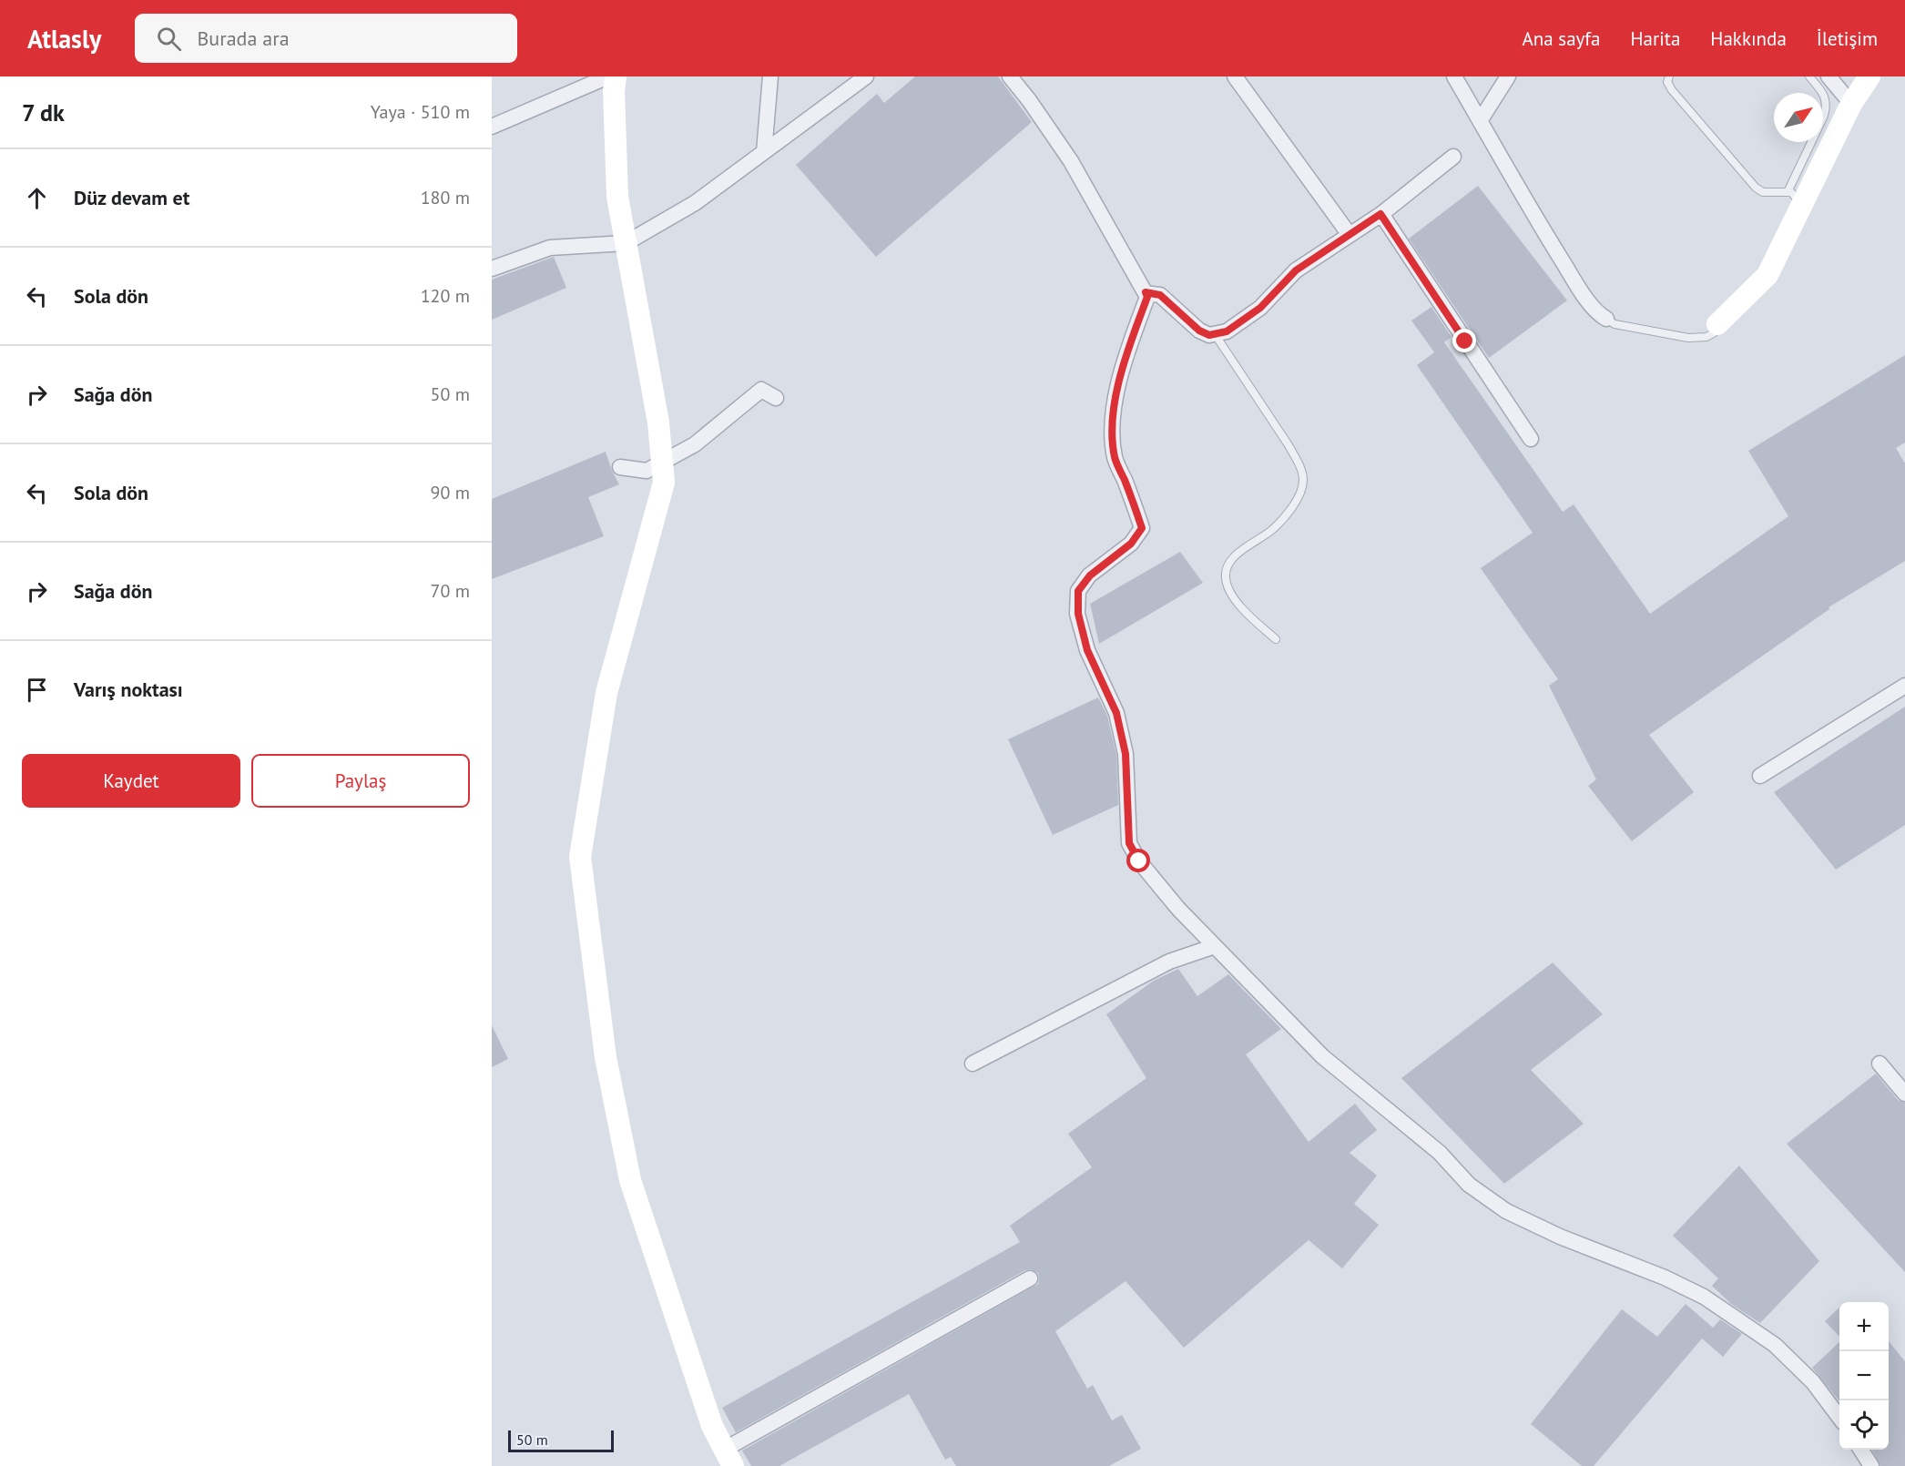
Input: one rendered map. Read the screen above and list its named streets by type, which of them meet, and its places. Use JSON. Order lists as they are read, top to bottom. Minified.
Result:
{"scale_bar":"50 m","north":"top right","page":{"header":"Atlasly","search":"Burada ara","nav":["Ana sayfa","Harita","Hakkında","İletişim"],"heading":["7 dk","Yaya · 510 m"],"list":[["Düz devam et","180 m"],["Sola dön","120 m"],["Sağa dön","50 m"],["Sola dön","90 m"],["Sağa dön","70 m"],"Varış noktası"],"buttons":["Kaydet","Paylaş"],"map_buttons":["+","−"],"scale":"50 m"}}
